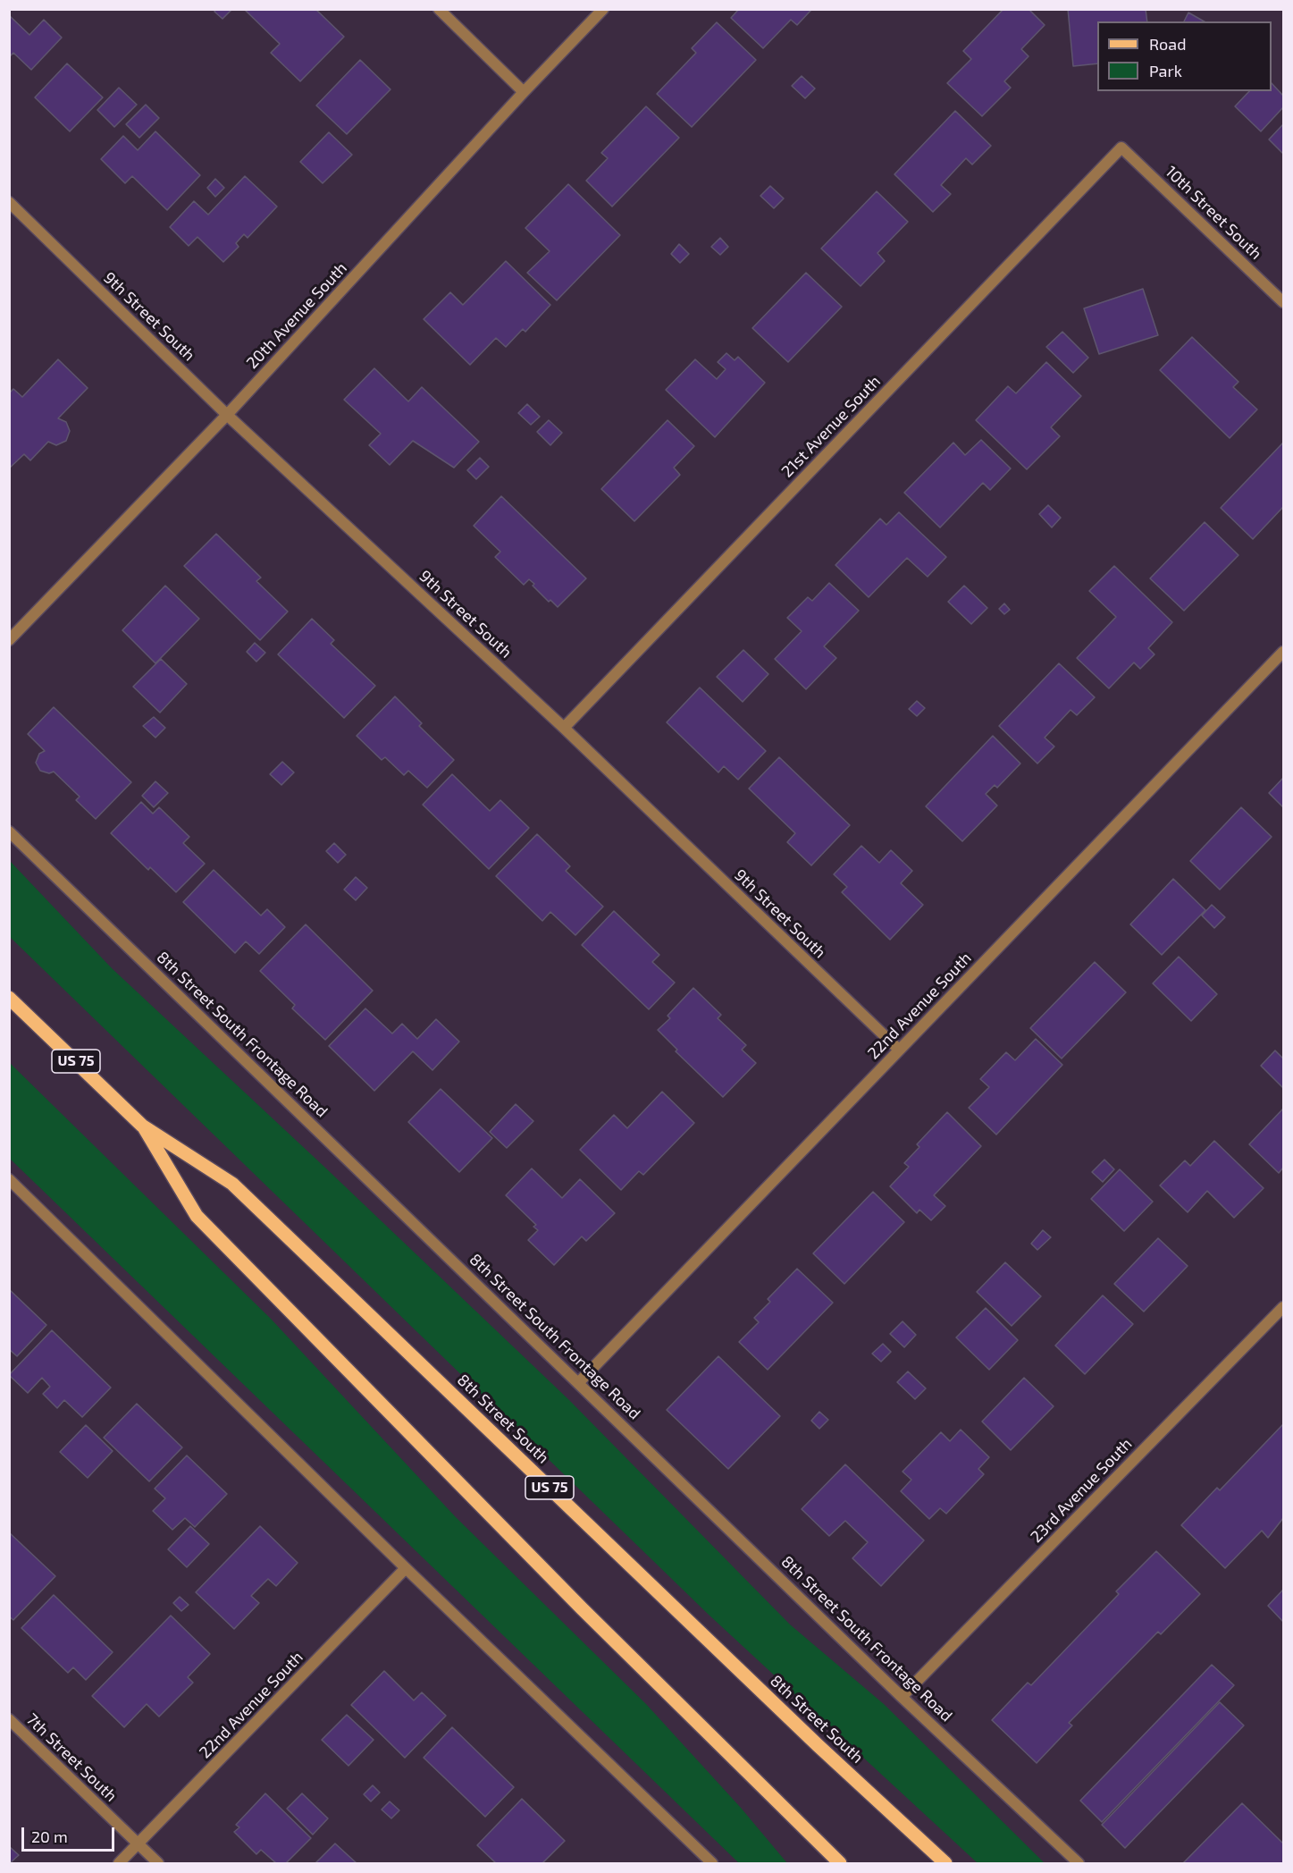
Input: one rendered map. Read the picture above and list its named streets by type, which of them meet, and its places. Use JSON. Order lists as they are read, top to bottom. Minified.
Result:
{"streets":{"main road":["US 75","8th Street South"],"street":["10th Street South","20th Avenue South","9th Street South","21st Avenue South","22nd Avenue South","8th Street South Frontage Road","23rd Avenue South","7th Street South"]},"crossings":[["10th Street South","21st Avenue South"],["20th Avenue South","9th Street South"],["9th Street South","21st Avenue South"],["9th Street South","22nd Avenue South"],["22nd Avenue South","8th Street South Frontage Road"],["22nd Avenue South","7th Street South"],["8th Street South Frontage Road","23rd Avenue South"]],"legend":["Road","Park"],"scale_bar":"20 m"}
